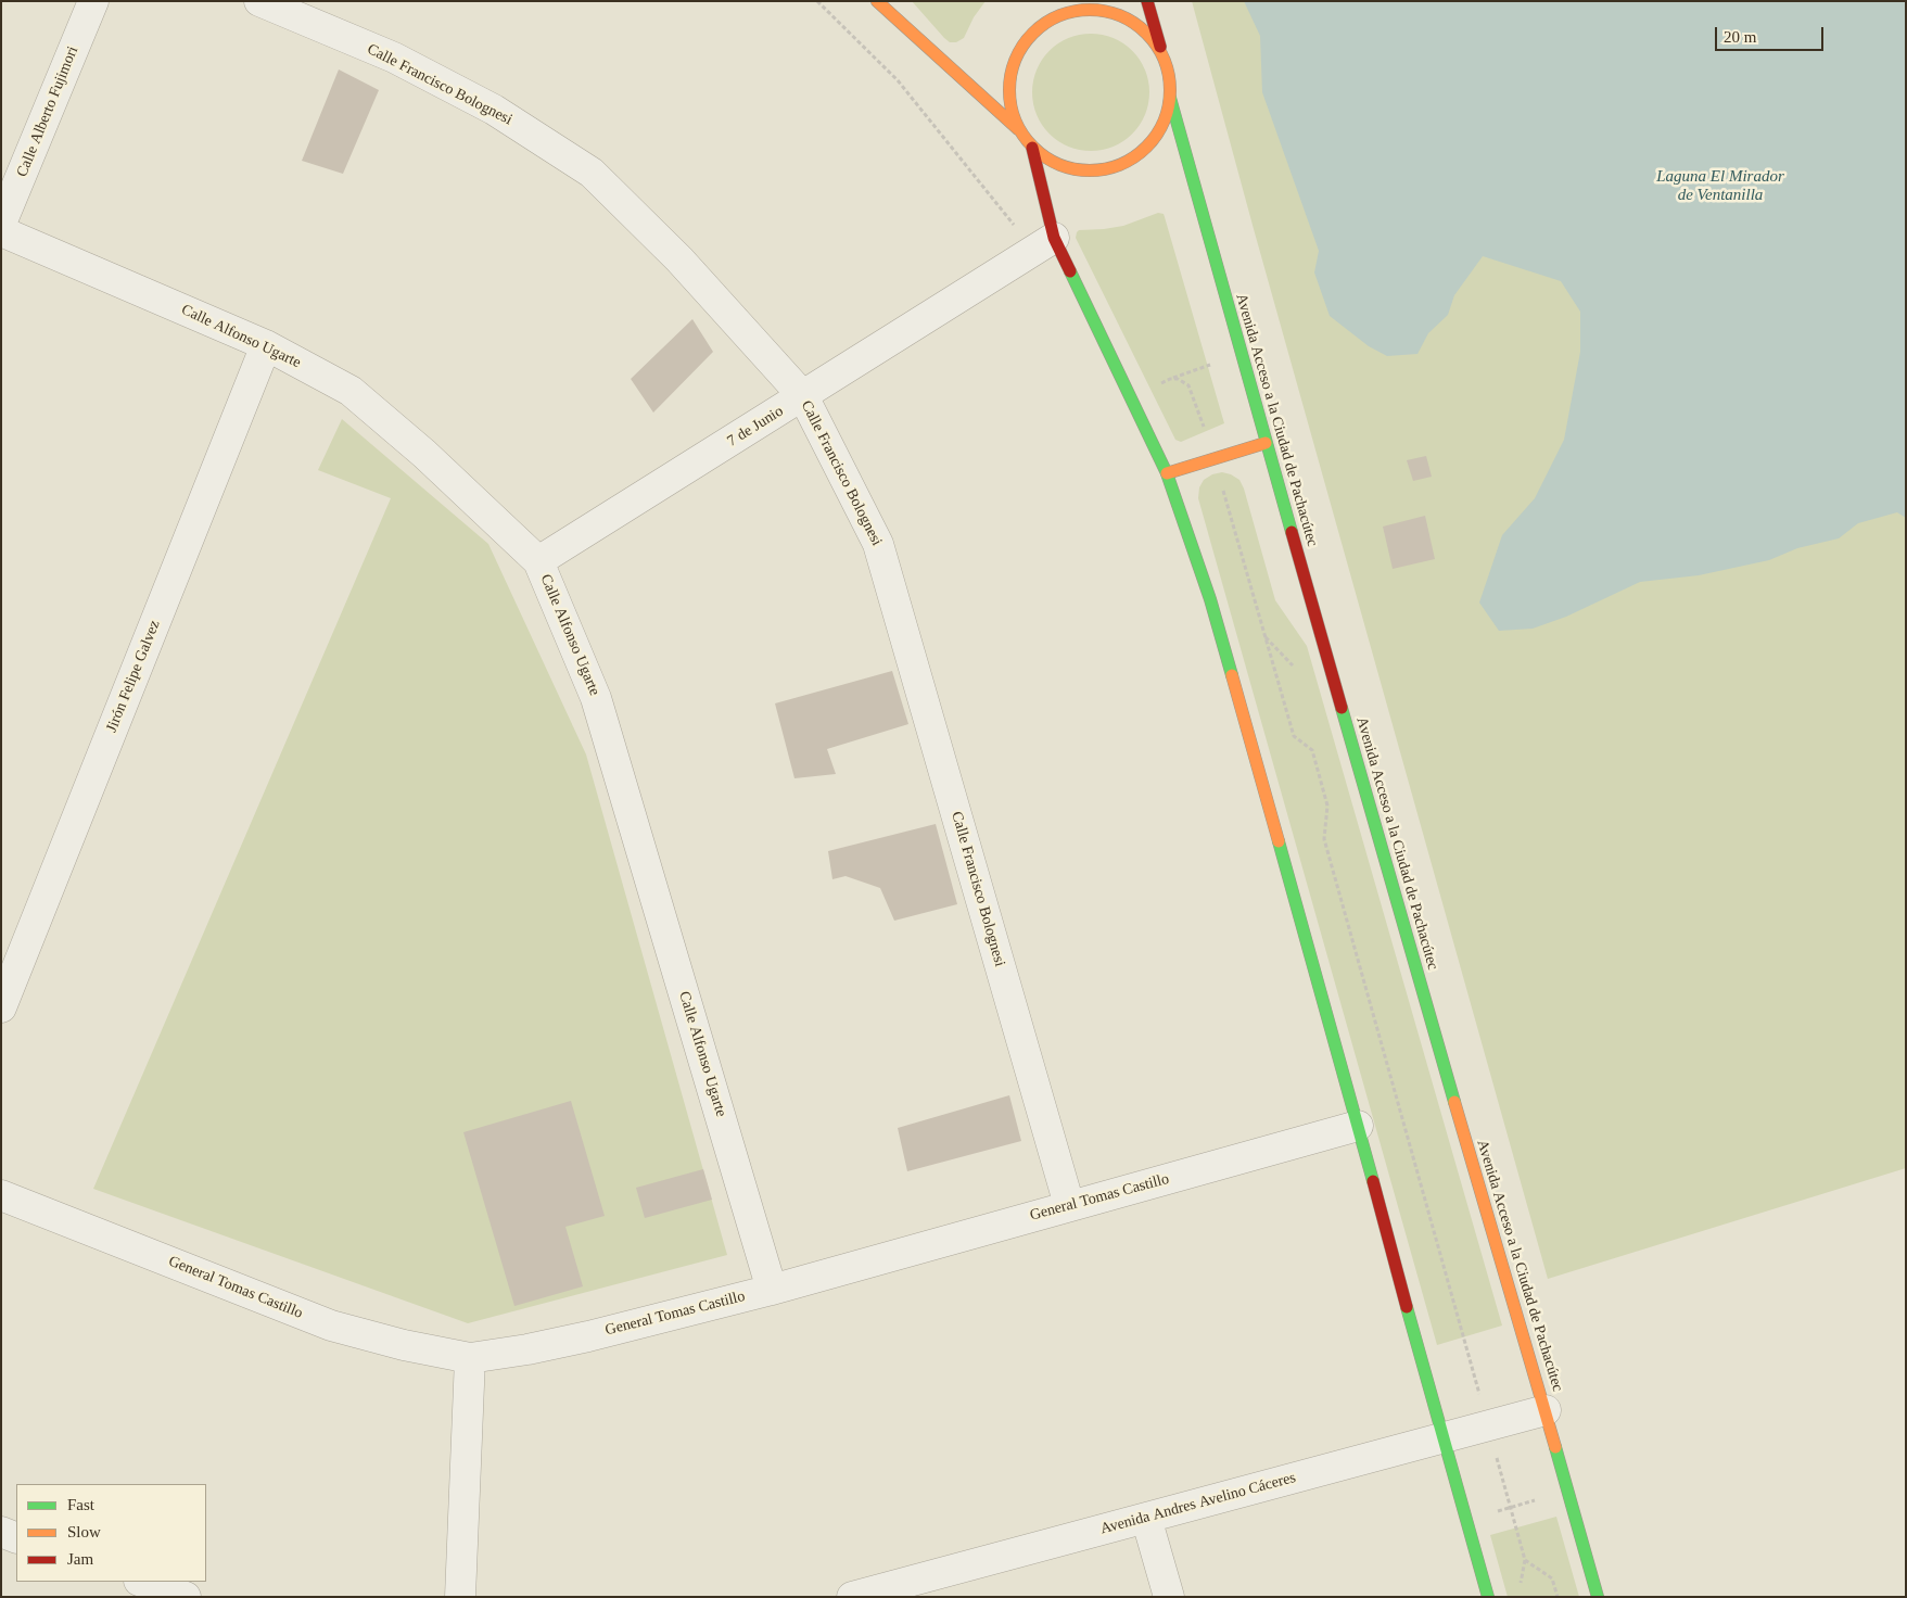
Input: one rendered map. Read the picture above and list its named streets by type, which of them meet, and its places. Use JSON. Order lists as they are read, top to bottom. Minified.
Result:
{"streets":{"main road":["Avenida Acceso a la Ciudad de Pachacútec"],"street":["Calle Francisco Bolognesi","Calle Alberto Fujimori","Calle Alfonso Ugarte","7 de Junio","Jirón Felipe Galvez","General Tomas Castillo","Avenida Andres Avelino Cáceres"]},"crossings":[["Calle Francisco Bolognesi","7 de Junio"],["Calle Francisco Bolognesi","General Tomas Castillo"],["Calle Alfonso Ugarte","7 de Junio"],["Calle Alfonso Ugarte","Jirón Felipe Galvez"],["Calle Alfonso Ugarte","General Tomas Castillo"],["Avenida Acceso a la Ciudad de Pachacútec","Avenida Andres Avelino Cáceres"]],"water":["Laguna El Mirador de Ventanilla"],"legend":["Fast","Slow","Jam"],"scale_bar":"20 m"}
